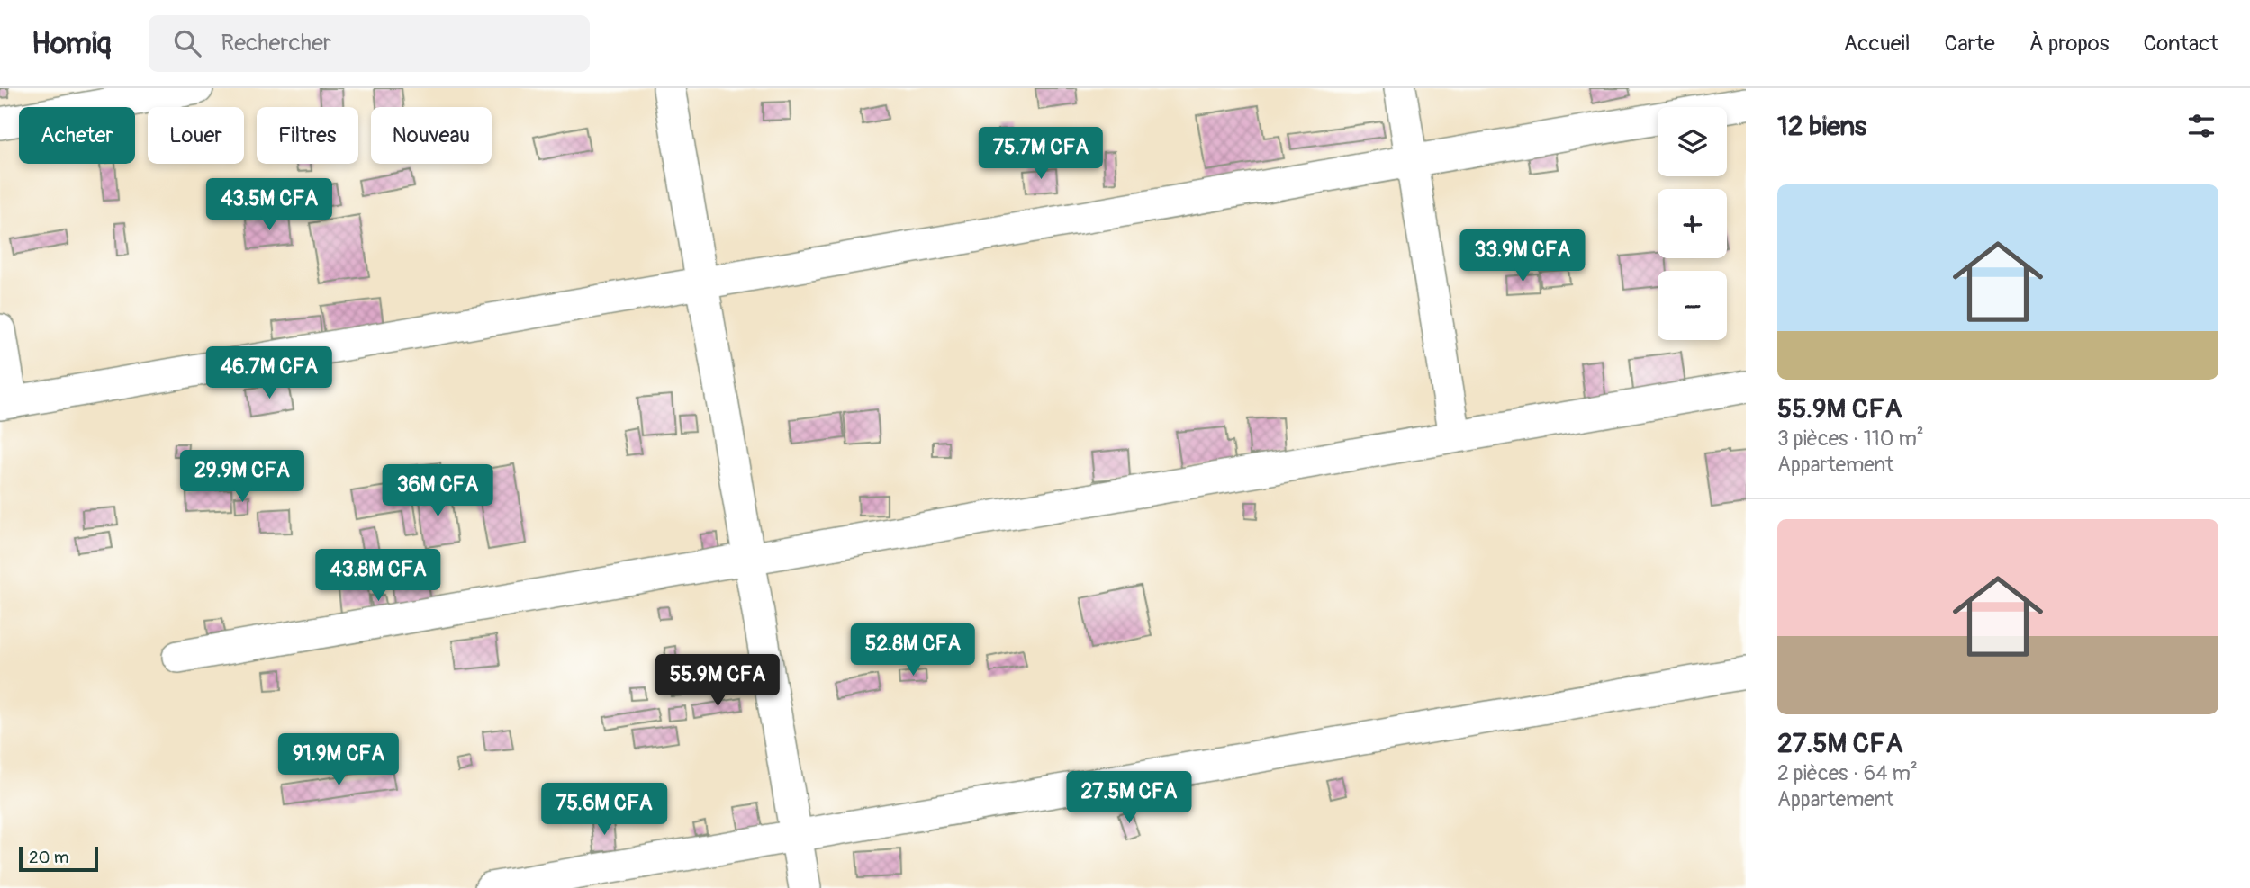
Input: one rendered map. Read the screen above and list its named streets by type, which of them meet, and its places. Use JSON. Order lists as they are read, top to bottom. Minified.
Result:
{"scale_bar":"20 m","page":{"header":"Homiq","search":"Rechercher","nav":["Accueil","Carte","À propos","Contact"],"heading":"12 biens","map_buttons":["+","−"],"chip":["Acheter","Louer","Filtres","Nouveau"],"price":["75.7M CFA","43.5M CFA","33.9M CFA","46.7M CFA","29.9M CFA","36M CFA","43.8M CFA","52.8M CFA","55.9M CFA","91.9M CFA","27.5M CFA","75.6M CFA"],"list":[{"name":"55.9M CFA","note":"3 pièces · 110 m² · Appartement"},{"name":"27.5M CFA","note":"2 pièces · 64 m² · Appartement"}],"scale":"20 m"}}
